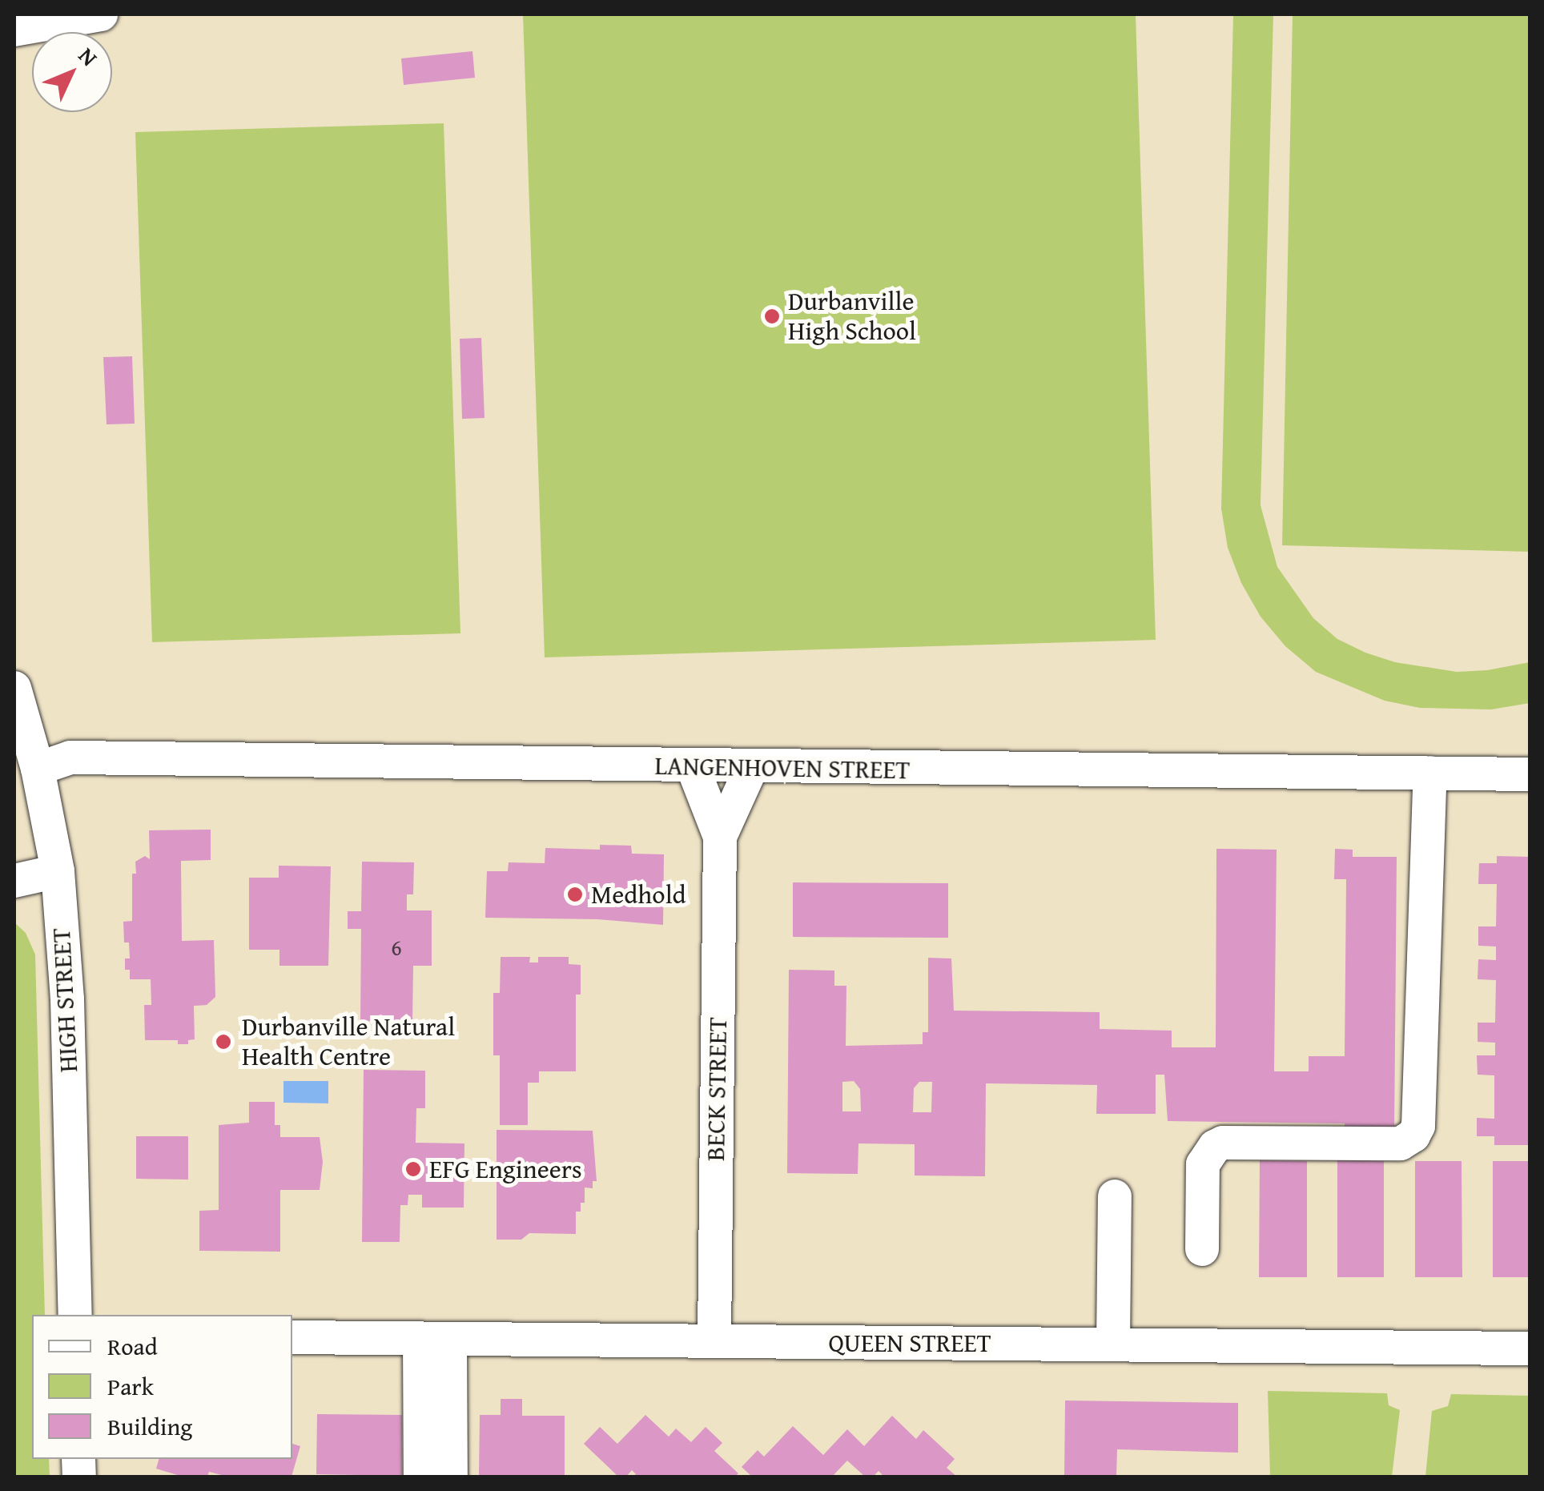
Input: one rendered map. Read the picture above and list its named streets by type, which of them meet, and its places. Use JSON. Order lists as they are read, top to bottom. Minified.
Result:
{"streets":{"street":["LANGENHOVEN STREET","HIGH STREET","BECK STREET","QUEEN STREET"]},"crossings":[["LANGENHOVEN STREET","HIGH STREET"],["LANGENHOVEN STREET","BECK STREET"],["BECK STREET","QUEEN STREET"]],"places":["Durbanville High School","Medhold","Durbanville Natural Health Centre","EFG Engineers"],"house_numbers":["6"],"legend":["Road","Park","Building"],"north":"top right"}
